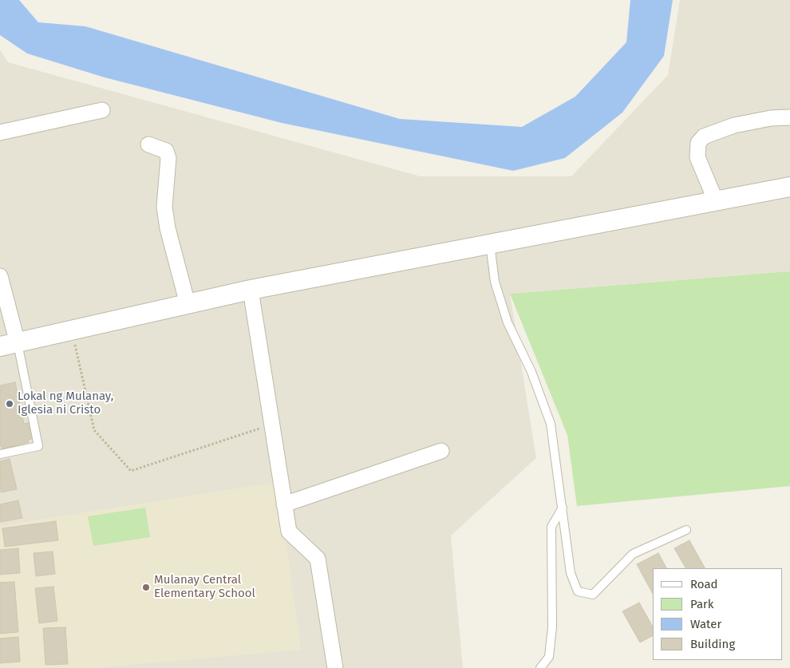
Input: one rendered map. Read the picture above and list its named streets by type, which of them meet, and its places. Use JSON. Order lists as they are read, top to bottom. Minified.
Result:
{"places":["Lokal ng Mulanay, Iglesia ni Cristo","Mulanay Central Elementary School"],"legend":["Road","Park","Water","Building"]}
